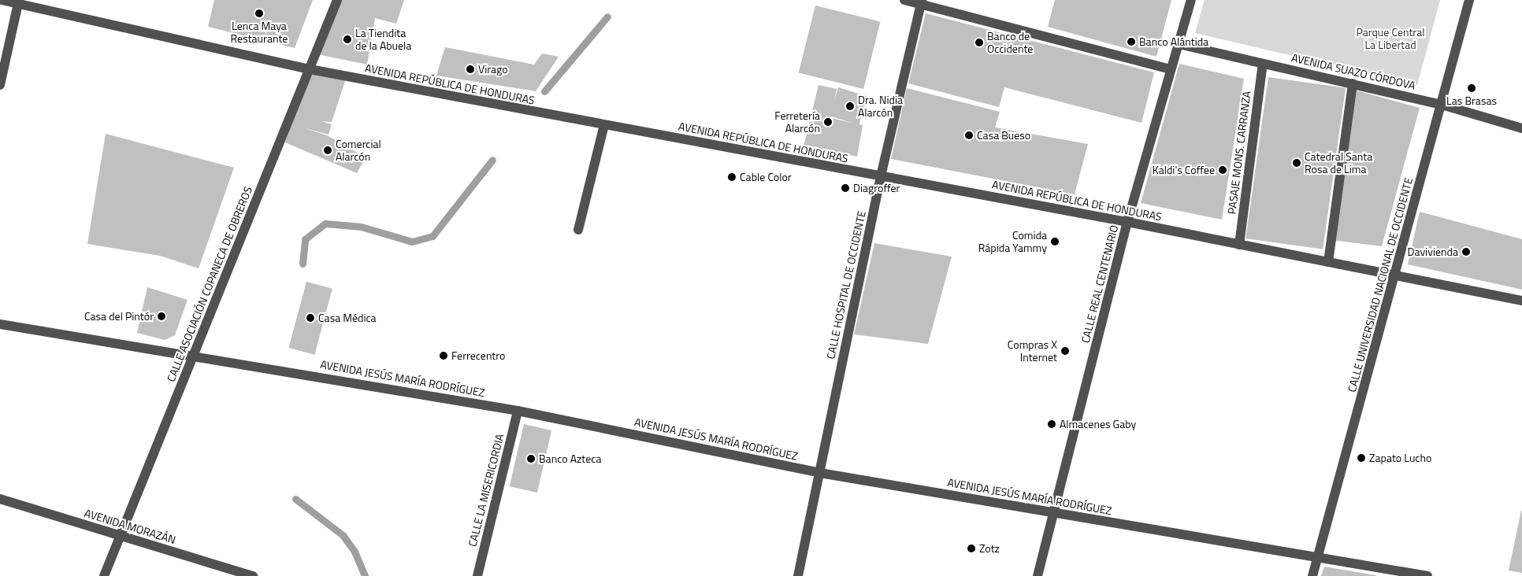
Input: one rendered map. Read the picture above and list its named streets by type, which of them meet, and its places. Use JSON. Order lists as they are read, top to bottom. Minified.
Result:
{"streets":{"street":["AVENIDA SUAZO CÓRDOVA","AVENIDA REPÚBLICA DE HONDURAS","PASAJE MONS. CARRANZA","CALLE ASOCIACIÓN COPANECA DE OBREROS","CALLE REAL CENTENARIO","CALLE HOSPITAL DE OCCIDENTE","CALLE UNIVERSIDAD NACIONAL DE OCCIDENTE","AVENIDA JESÚS MARÍA RODRÍGUEZ","CALLE LA MISERICORDIA","AVENIDA MORAZÁN"]},"crossings":[["AVENIDA SUAZO CÓRDOVA","PASAJE MONS. CARRANZA"],["AVENIDA SUAZO CÓRDOVA","CALLE REAL CENTENARIO"],["AVENIDA SUAZO CÓRDOVA","CALLE UNIVERSIDAD NACIONAL DE OCCIDENTE"],["AVENIDA REPÚBLICA DE HONDURAS","PASAJE MONS. CARRANZA"],["AVENIDA REPÚBLICA DE HONDURAS","CALLE ASOCIACIÓN COPANECA DE OBREROS"],["AVENIDA REPÚBLICA DE HONDURAS","CALLE REAL CENTENARIO"],["AVENIDA REPÚBLICA DE HONDURAS","CALLE HOSPITAL DE OCCIDENTE"],["AVENIDA REPÚBLICA DE HONDURAS","CALLE UNIVERSIDAD NACIONAL DE OCCIDENTE"],["CALLE ASOCIACIÓN COPANECA DE OBREROS","AVENIDA JESÚS MARÍA RODRÍGUEZ"],["CALLE ASOCIACIÓN COPANECA DE OBREROS","AVENIDA MORAZÁN"],["CALLE REAL CENTENARIO","AVENIDA JESÚS MARÍA RODRÍGUEZ"],["CALLE HOSPITAL DE OCCIDENTE","AVENIDA JESÚS MARÍA RODRÍGUEZ"],["CALLE UNIVERSIDAD NACIONAL DE OCCIDENTE","AVENIDA JESÚS MARÍA RODRÍGUEZ"],["AVENIDA JESÚS MARÍA RODRÍGUEZ","CALLE LA MISERICORDIA"]],"parks":["Parque Central La Libertad"],"places":["Lenca Maya Restaurante","La Tiendita de la Abuela","Banco Alántida","Banco de Occidente","Virago","Las Brasas","Dra. Nidia Alarcón","Ferretería Alarcón","Casa Bueso","Comercial Alarcón","Catedral Santa Rosa de Lima","Kaldi's Coffee","Cable Color","Diagroffer","Comida Rápida Yammy","Davivienda","Casa del Pintór","Casa Médica","Compras X Internet","Ferrecentro","Almacenes Gaby","Zapato Lucho","Banco Azteca","Zotz"]}
